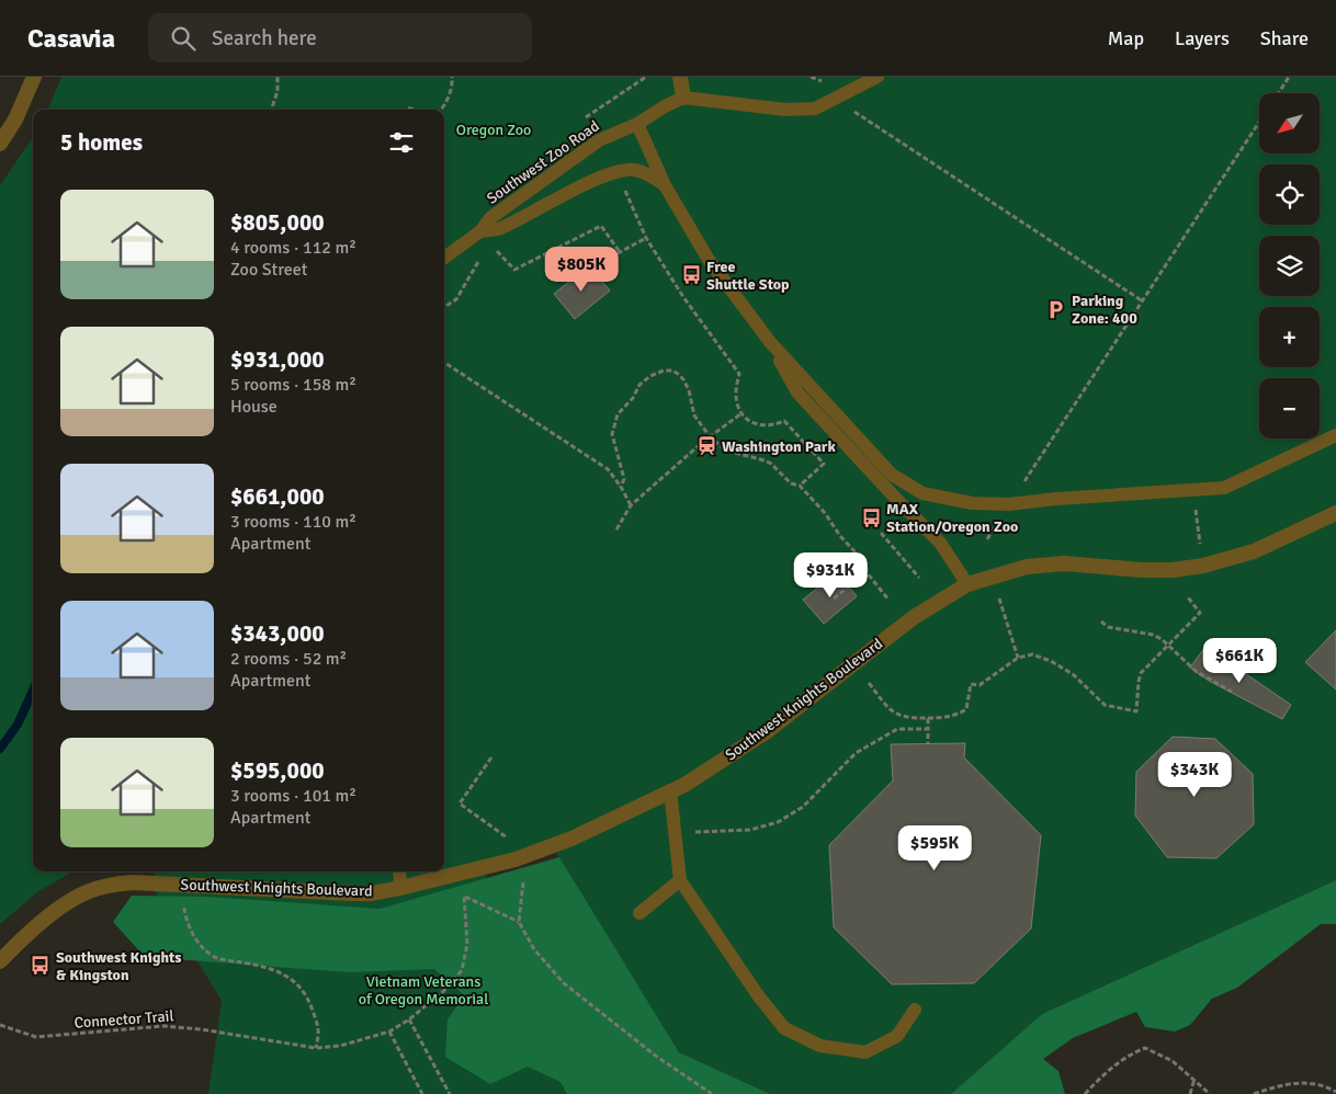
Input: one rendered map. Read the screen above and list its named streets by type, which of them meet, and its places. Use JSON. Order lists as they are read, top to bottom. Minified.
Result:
{"streets":{"street":["Southwest Knights Boulevard"],"lane":["Southwest Zoo Road"],"path":["Connector Trail"]},"parks":["Oregon Zoo","Vietnam Veterans of Oregon Memorial"],"places":{"bus stop":["Free Shuttle Stop","MAX Station/Oregon Zoo","Southwest Knights & Kingston"],"parking":["Parking Zone: 400"],"station":["Washington Park"]},"north":"bottom left","page":{"header":"Casavia","search":"Search here","nav":["Map","Layers","Share"],"map_buttons":["+","−"],"heading":"5 homes","list":[{"name":"$805,000","note":"4 rooms · 112 m² · Zoo Street"},{"name":"$931,000","note":"5 rooms · 158 m² · House"},{"name":"$661,000","note":"3 rooms · 110 m² · Apartment"},{"name":"$343,000","note":"2 rooms · 52 m² · Apartment"},{"name":"$595,000","note":"3 rooms · 101 m² · Apartment"}],"price":["$805K","$931K","$661K","$343K","$595K"]}}
